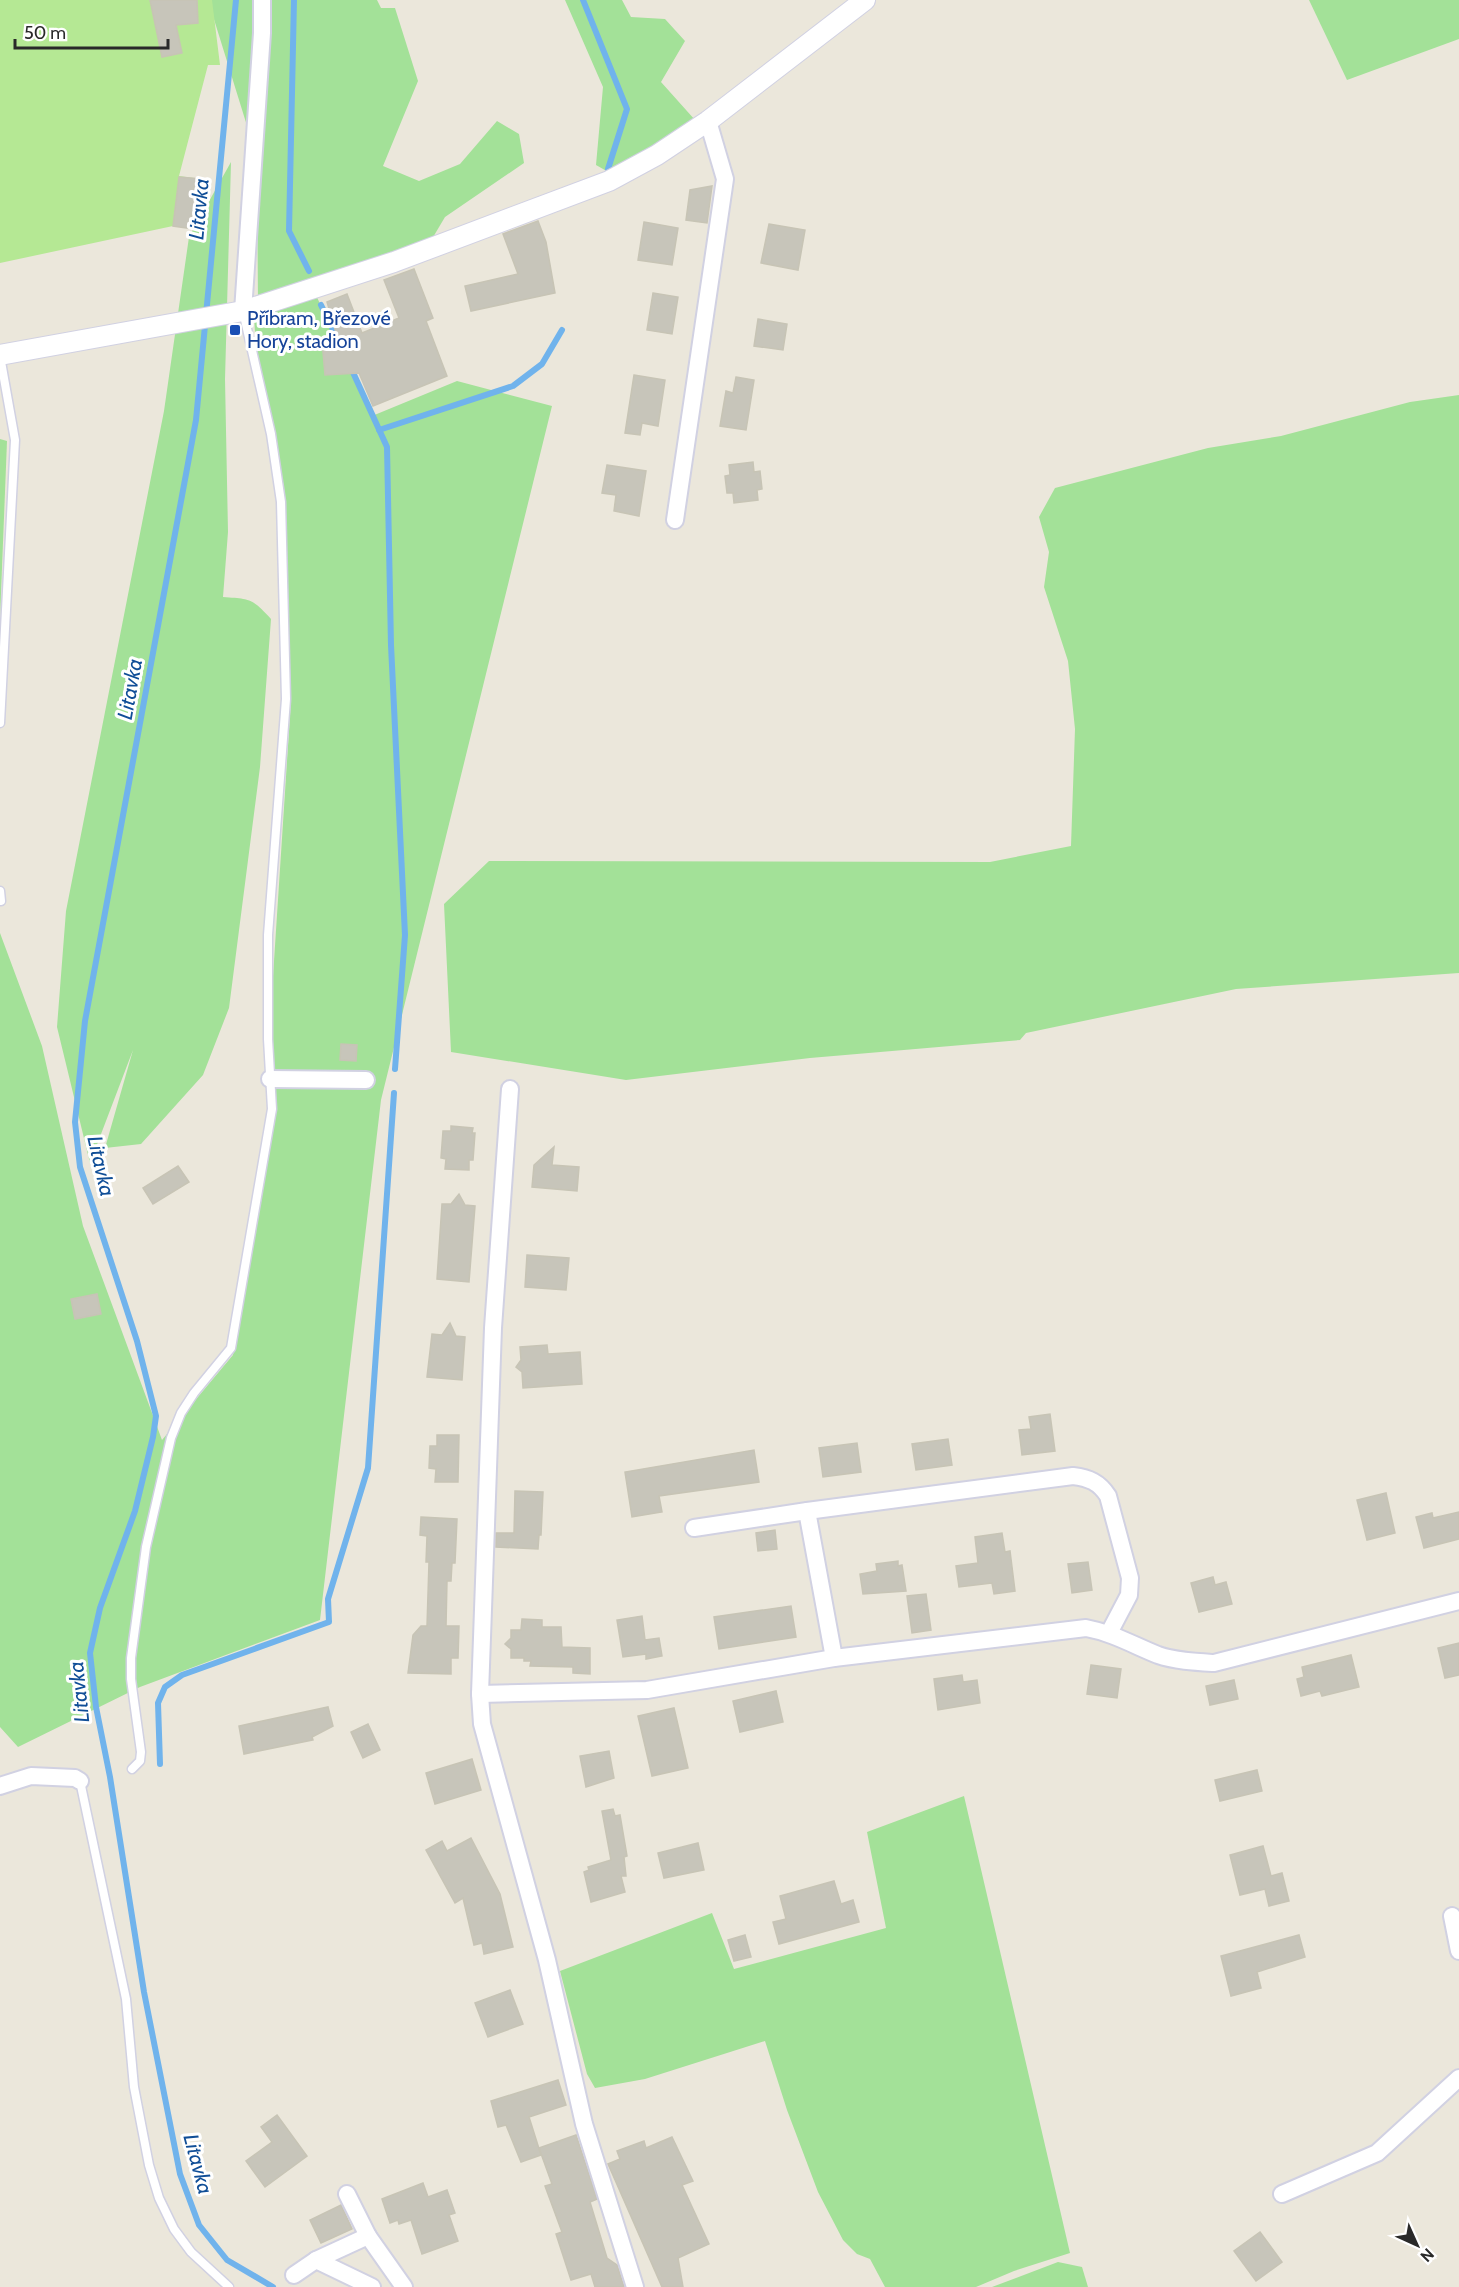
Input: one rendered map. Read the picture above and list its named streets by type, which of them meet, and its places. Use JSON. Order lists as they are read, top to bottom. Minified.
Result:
{"water":["Litavka"],"places":{"transit":["Příbram, Březové Hory, stadion"]},"scale_bar":"50 m","north":"bottom right"}
